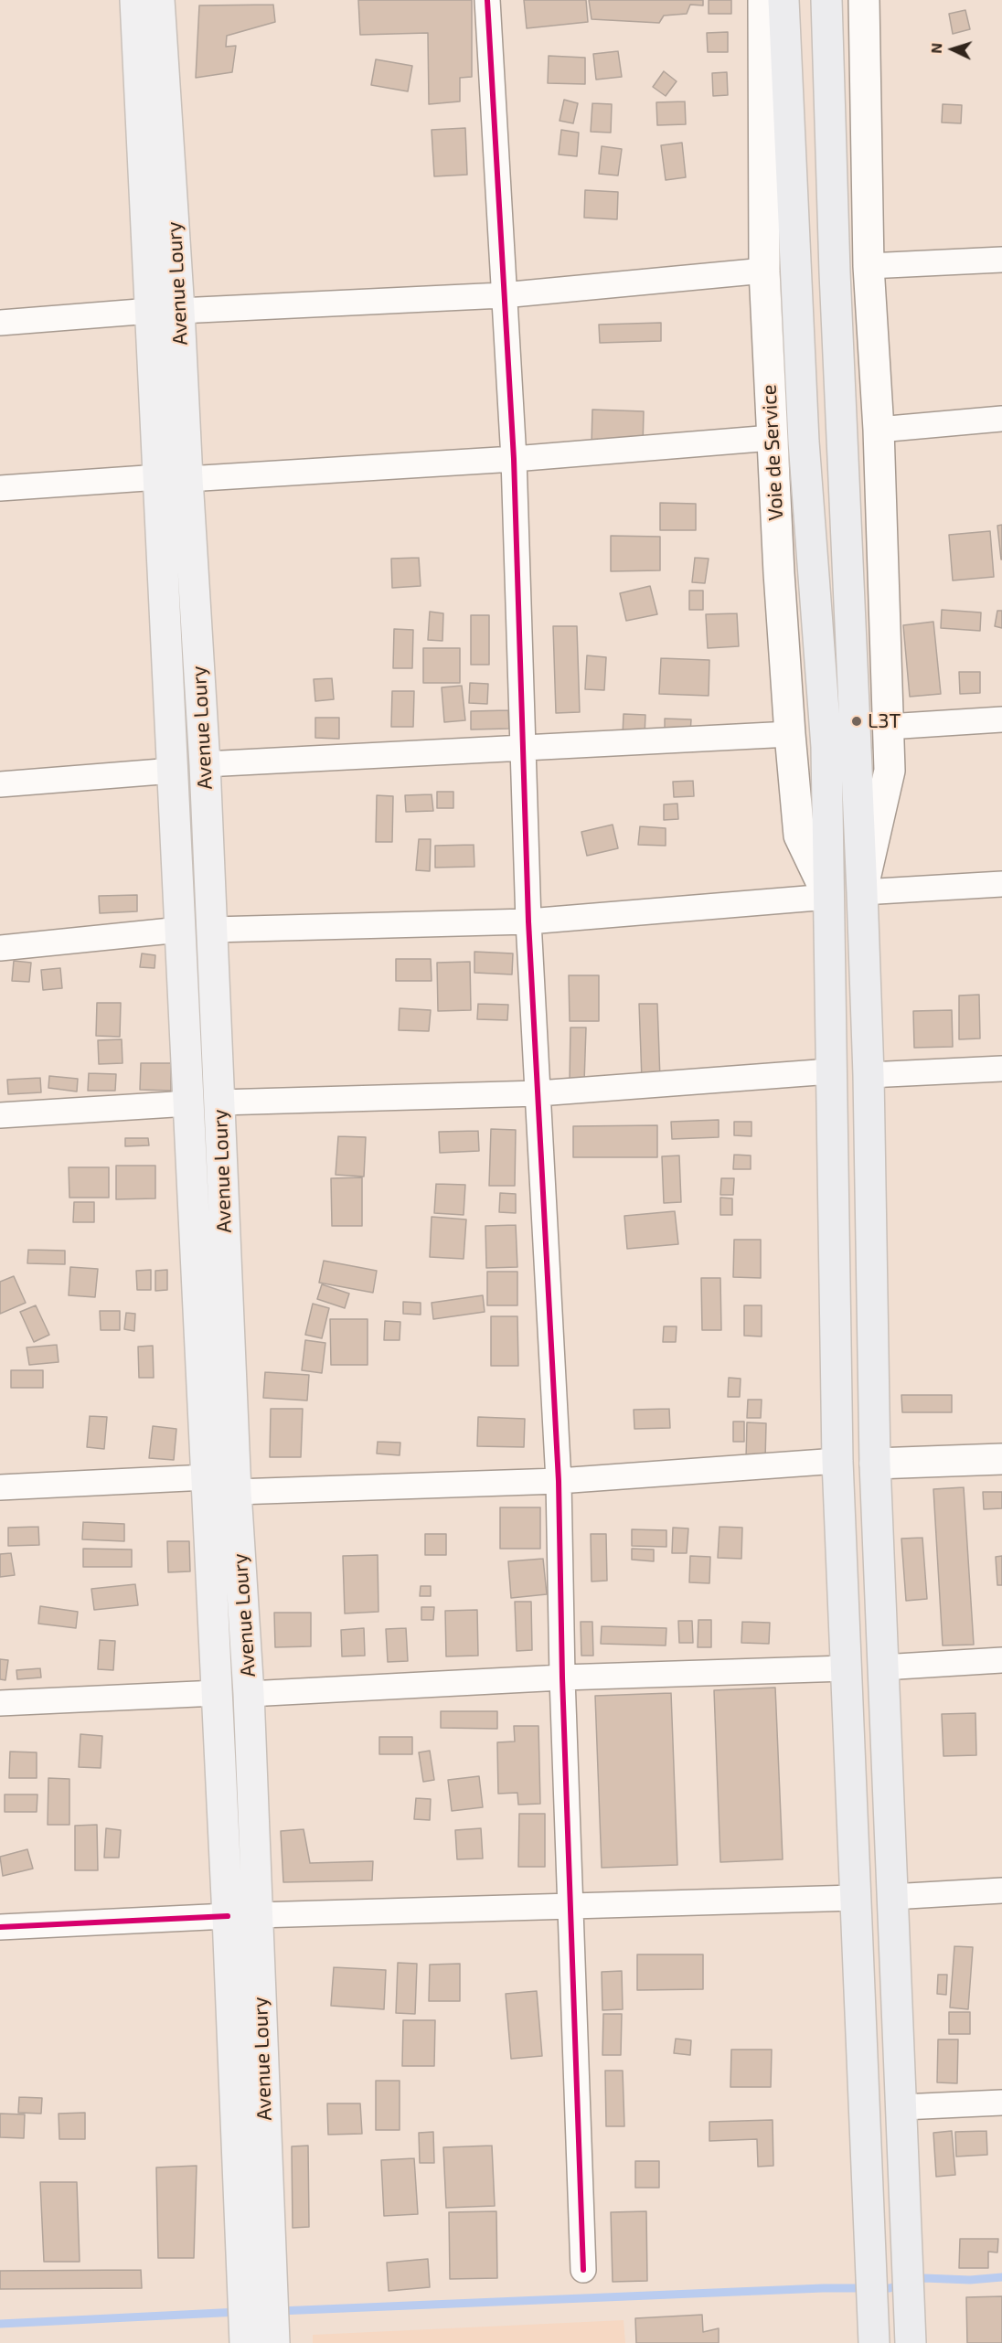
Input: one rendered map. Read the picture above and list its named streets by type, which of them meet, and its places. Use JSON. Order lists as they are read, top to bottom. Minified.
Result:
{"streets":{"main road":["Avenue Loury","Voie de Service"]},"places":["L3T"],"north":"left"}
